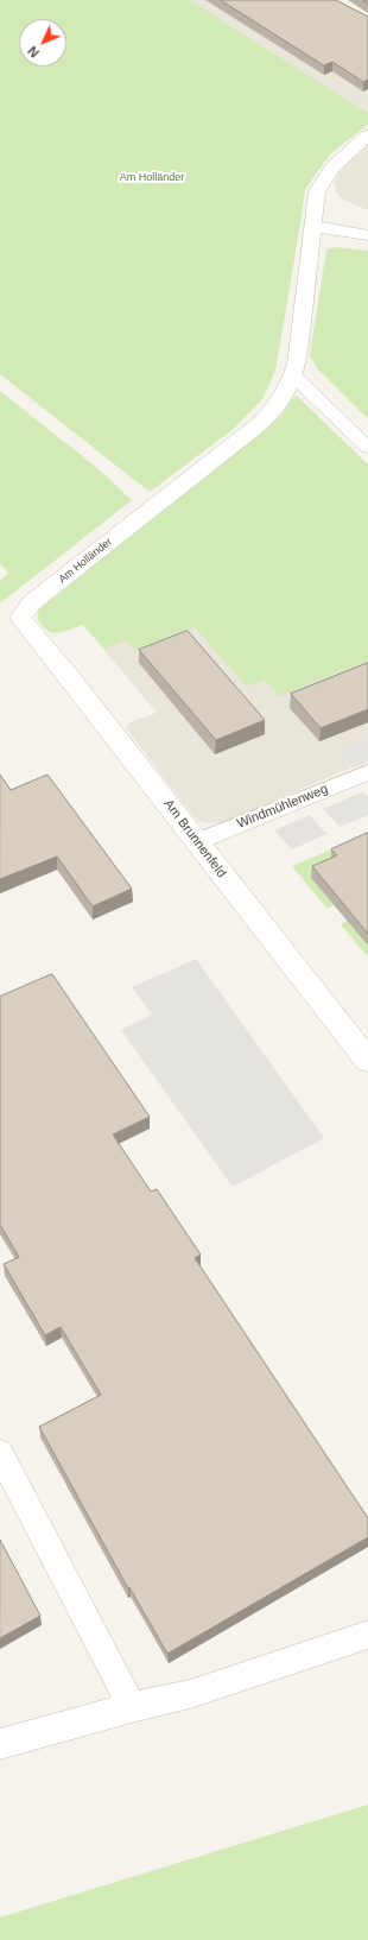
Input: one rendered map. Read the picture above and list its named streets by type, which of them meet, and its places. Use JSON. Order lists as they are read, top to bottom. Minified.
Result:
{"streets":{"street":["Am Holländer","Am Brunnenfeld"],"lane":["Windmühlenweg"]},"crossings":[["Am Holländer","Am Brunnenfeld"],["Windmühlenweg","Am Brunnenfeld"]],"parks":["Am Holländer"],"north":"bottom left"}
